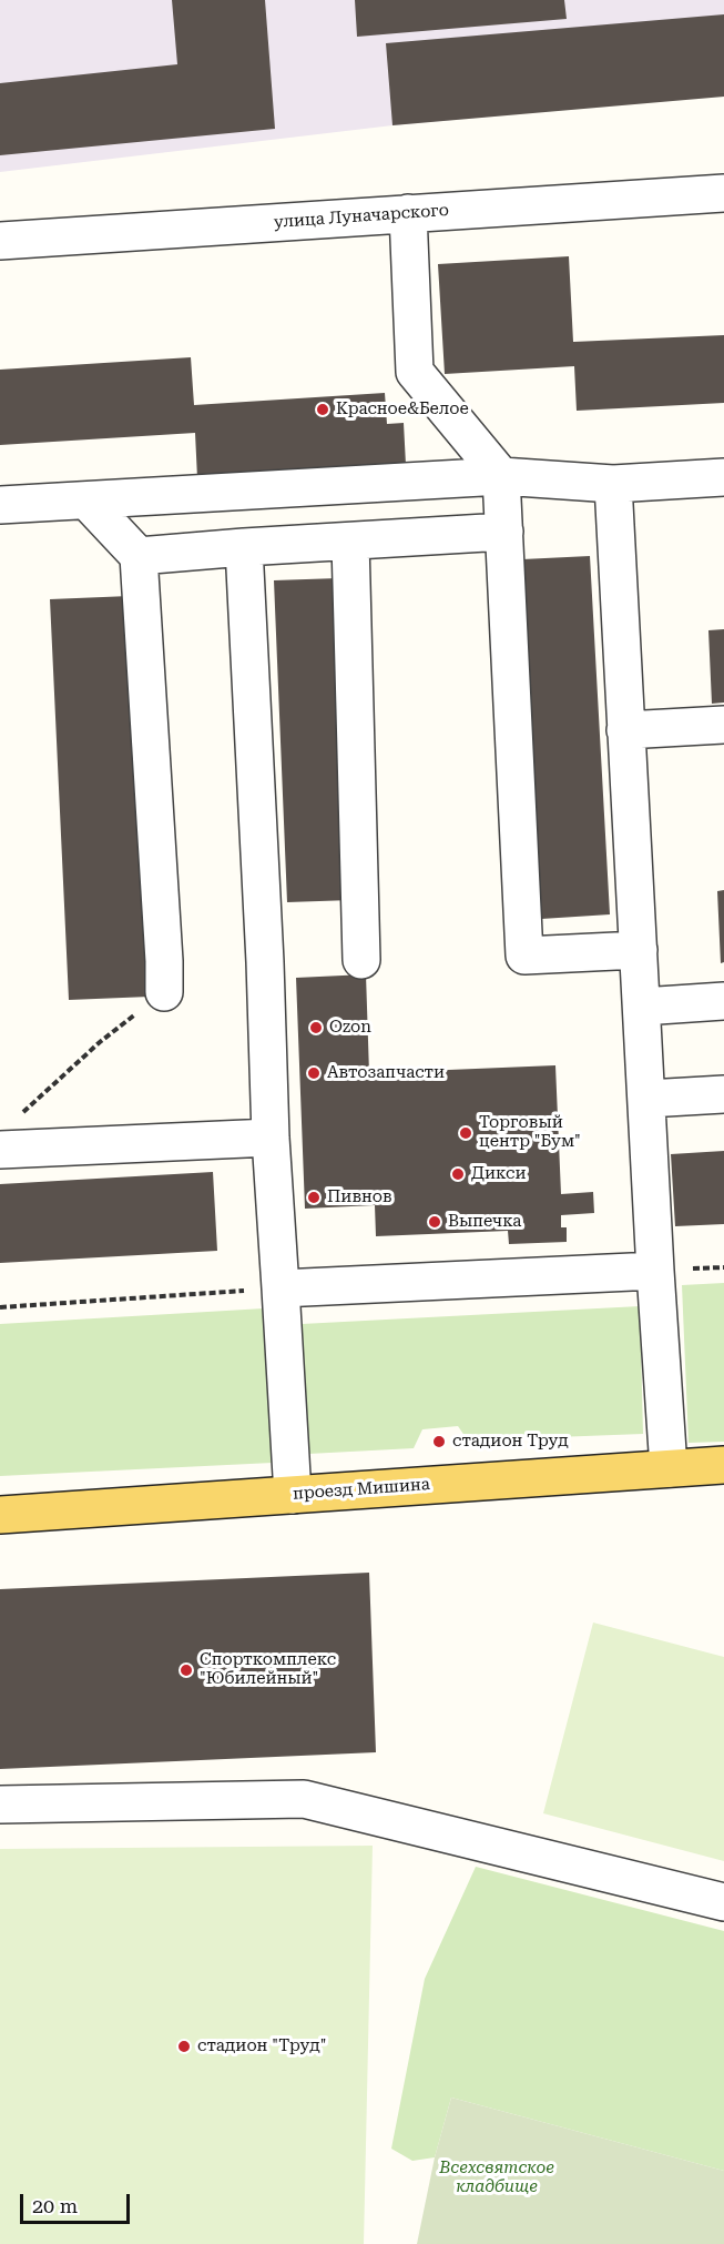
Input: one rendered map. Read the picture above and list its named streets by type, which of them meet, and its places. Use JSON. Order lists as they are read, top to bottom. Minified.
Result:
{"streets":{"main road":["проезд Мишина"],"street":["улица Луначарского"]},"parks":["Всехсвятское кладбище"],"places":["Красное&Белое","Ozon","Автозапчасти","Торговый центр \"Бум\"","Дикси","Пивнов","Выпечка","стадион Труд","Спорткомплекс \"Юбилейный\"","стадион \"Труд\""],"scale_bar":"20 m"}
